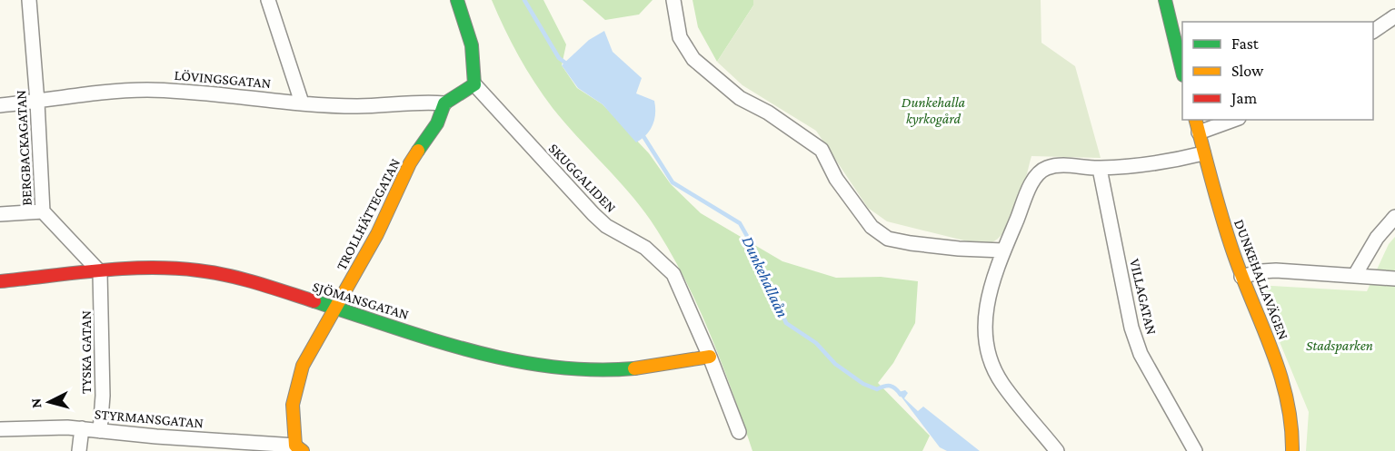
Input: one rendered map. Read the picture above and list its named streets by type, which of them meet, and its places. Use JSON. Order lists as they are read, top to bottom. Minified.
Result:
{"streets":{"street":["LÖVINGSGATAN","BERGBACKAGATAN","SKUGGALIDEN","TROLLHÄTTEGATAN","DUNKEHALLAVÄGEN","VILLAGATAN","SJÖMANSGATAN","TYSKA GATAN","STYRMANSGATAN"]},"crossings":[["LÖVINGSGATAN","BERGBACKAGATAN"],["LÖVINGSGATAN","TROLLHÄTTEGATAN"],["BERGBACKAGATAN","SJÖMANSGATAN"],["BERGBACKAGATAN","TYSKA GATAN"],["SKUGGALIDEN","SJÖMANSGATAN"],["TROLLHÄTTEGATAN","SJÖMANSGATAN"],["TROLLHÄTTEGATAN","STYRMANSGATAN"],["SJÖMANSGATAN","TYSKA GATAN"],["TYSKA GATAN","STYRMANSGATAN"]],"water":["Dunkehallaån"],"parks":["Dunkehalla kyrkogård","Stadsparken"],"legend":["Fast","Slow","Jam"],"north":"left"}
